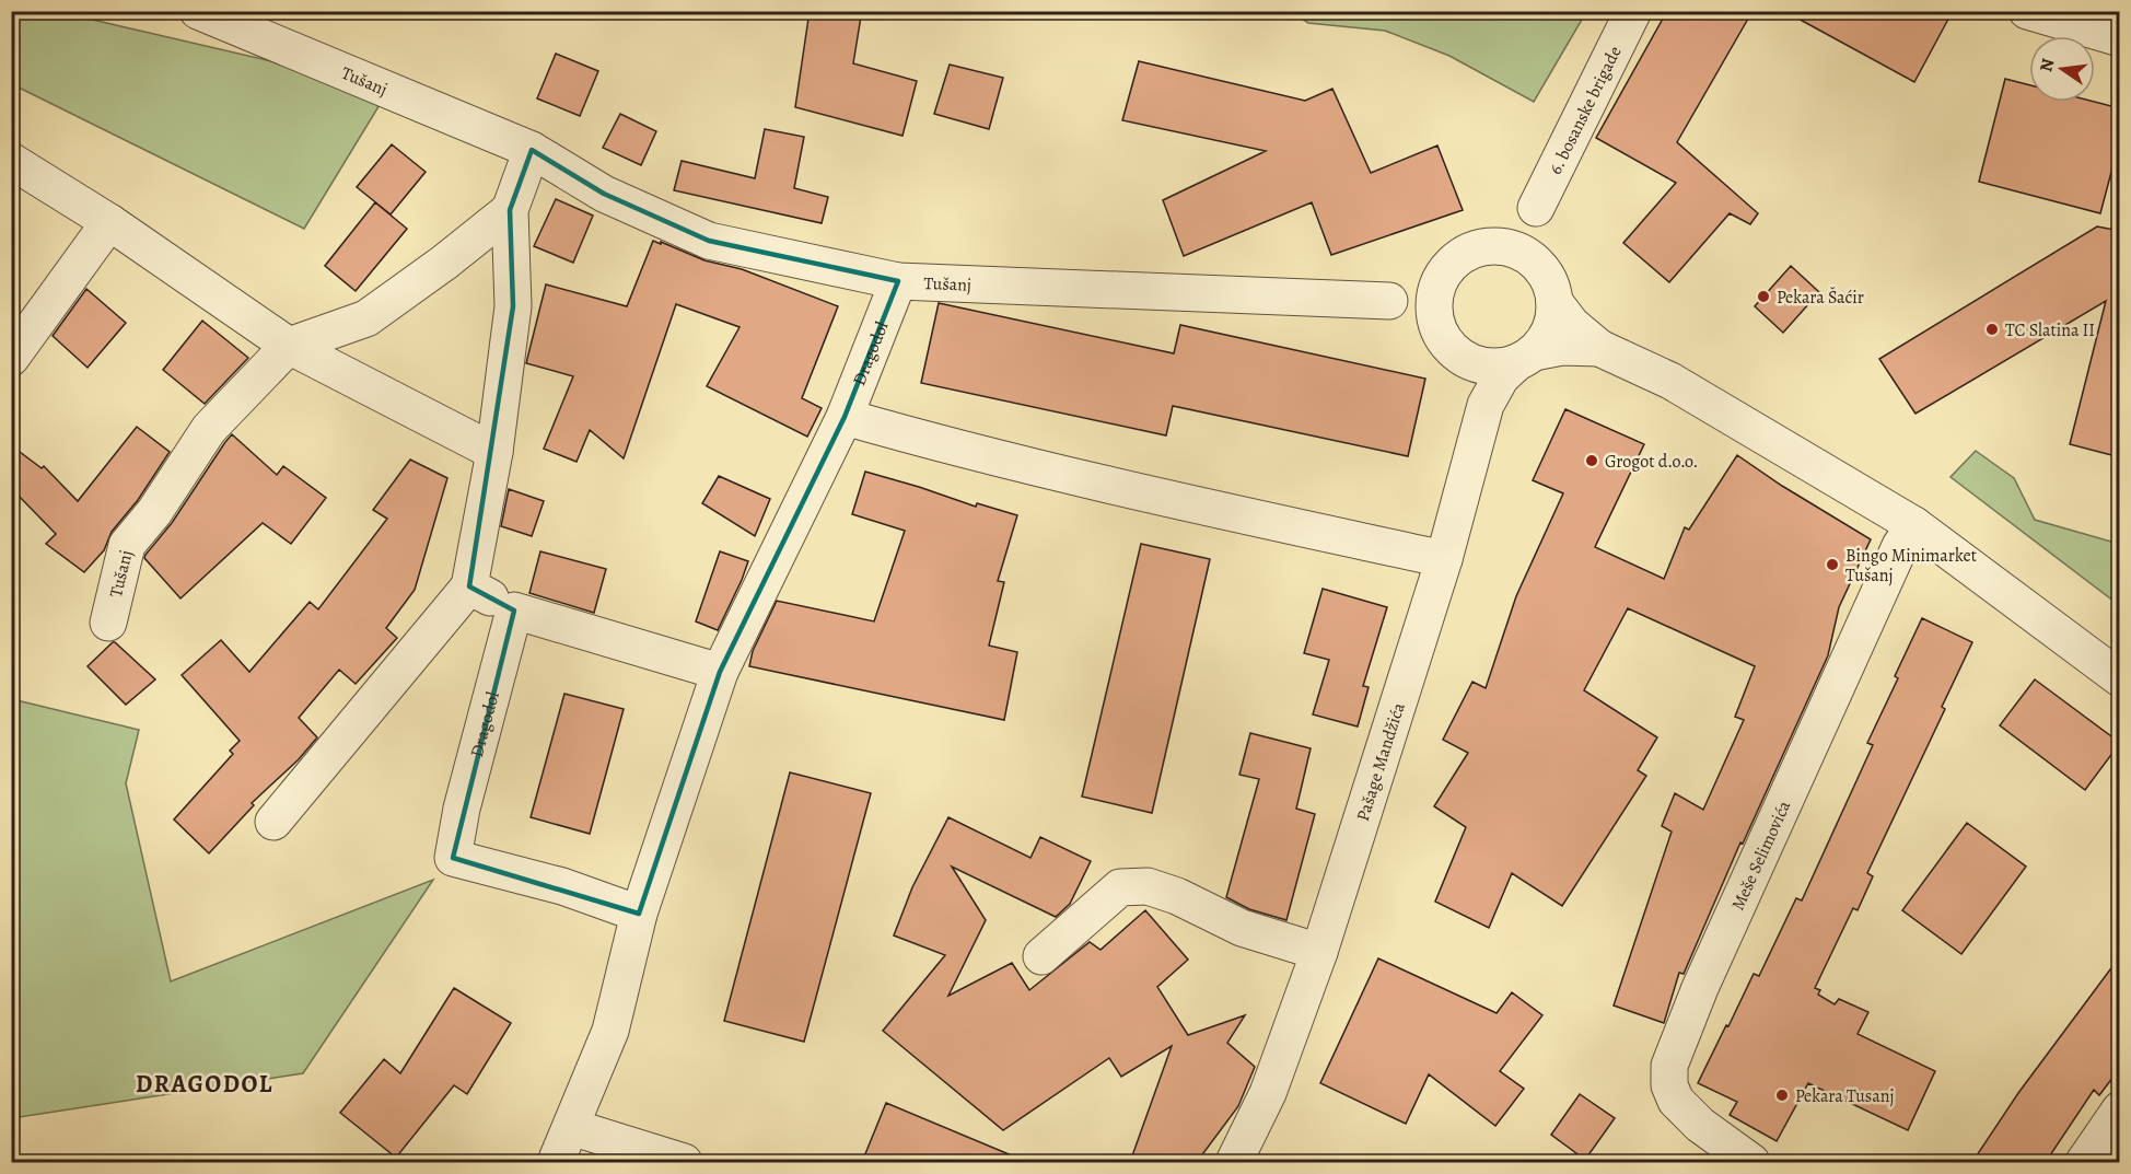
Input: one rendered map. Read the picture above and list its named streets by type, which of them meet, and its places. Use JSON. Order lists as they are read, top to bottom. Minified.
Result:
{"streets":{"street":["Tušanj","6. bosanske brigade","Dragodol","Pašage Mandžića","Meše Selimovića"]},"crossings":[["Tušanj","Dragodol"]],"districts":["DRAGODOL"],"places":["Pekara Šaćir","TC Slatina II","Grogot d.o.o.","Bingo Minimarket Tušanj","Pekara Tusanj"],"north":"left"}
